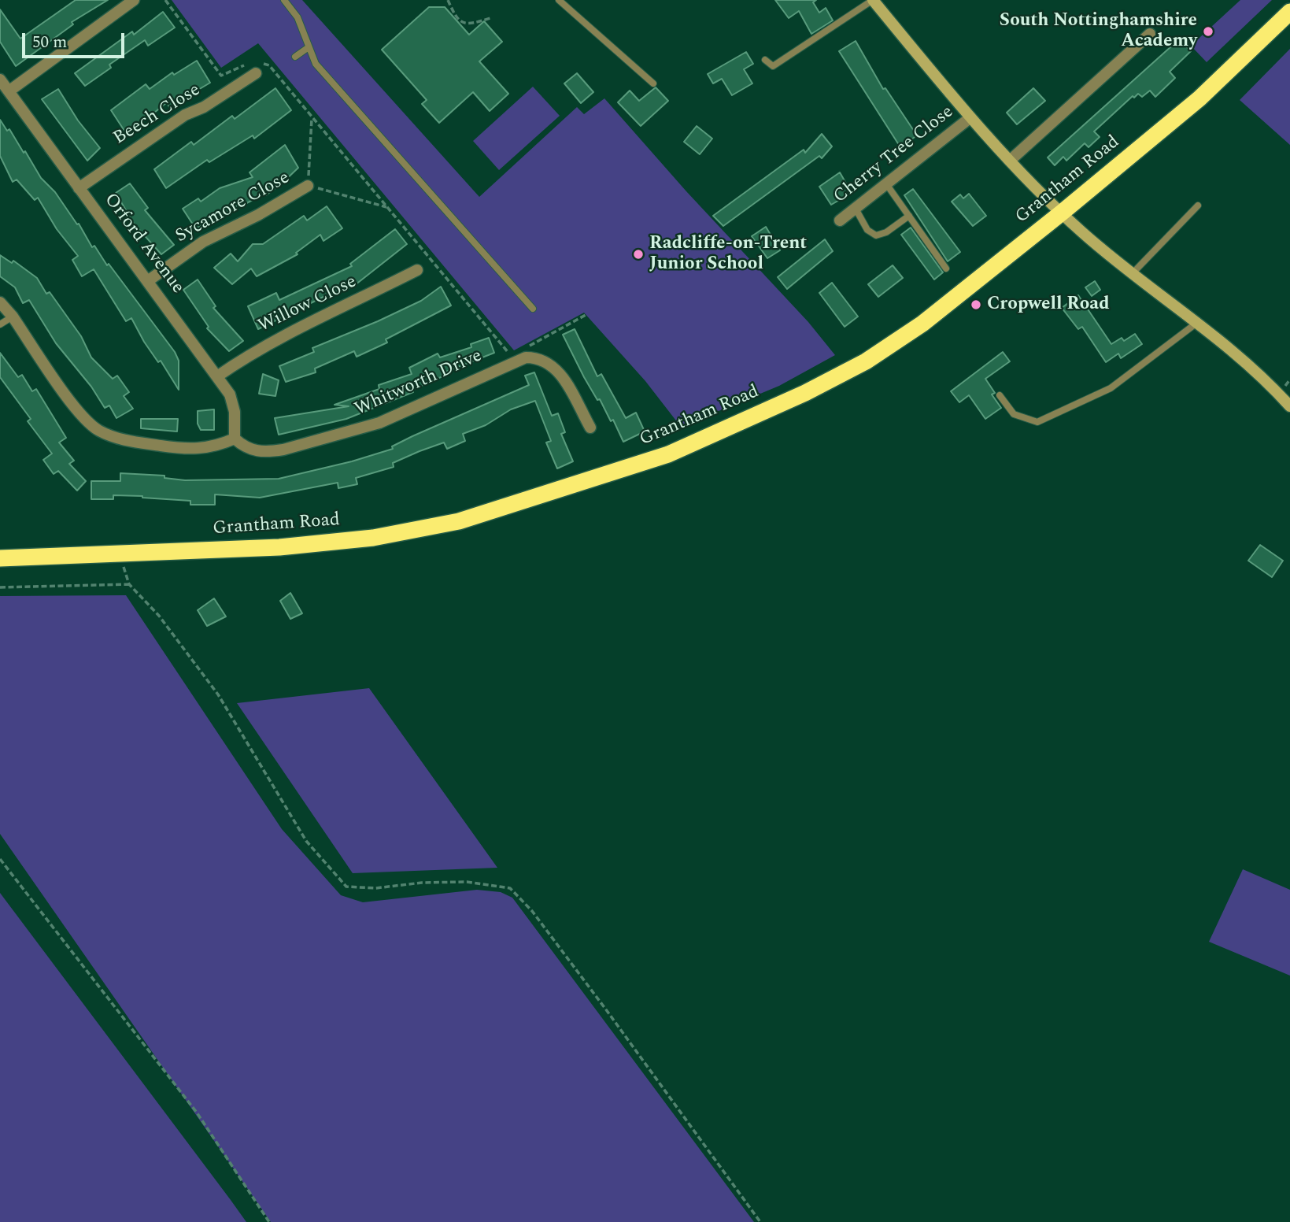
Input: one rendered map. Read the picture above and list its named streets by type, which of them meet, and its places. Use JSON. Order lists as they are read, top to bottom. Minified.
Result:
{"streets":{"highway":["Grantham Road"],"street":["Beech Close","Cherry Tree Close","Sycamore Close","Orford Avenue","Willow Close","Whitworth Drive"]},"crossings":[["Beech Close","Orford Avenue"],["Sycamore Close","Orford Avenue"],["Orford Avenue","Willow Close"],["Orford Avenue","Whitworth Drive"]],"places":["South Nottinghamshire Academy","Radcliffe-on-Trent Junior School","Cropwell Road"],"scale_bar":"50 m"}
